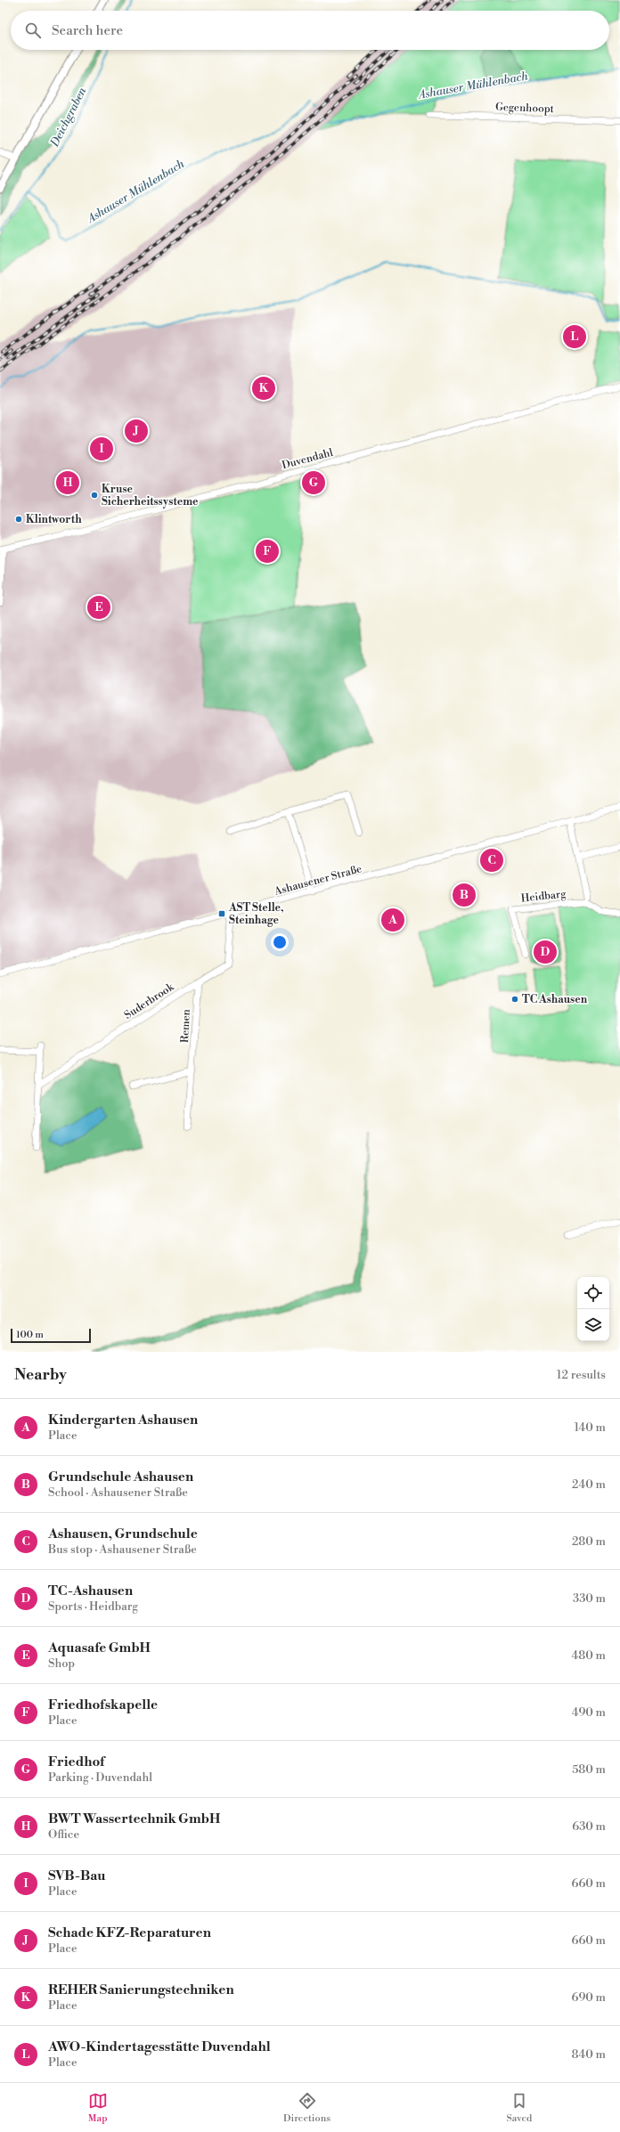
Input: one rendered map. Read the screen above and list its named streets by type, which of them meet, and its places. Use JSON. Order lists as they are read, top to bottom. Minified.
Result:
{"streets":{"street":["Gegenhoopt","Duvendahl","Ashausener Straße","Heidbarg","Suderbrook","Remen"]},"crossings":[["Ashausener Straße","Suderbrook"],["Suderbrook","Remen"]],"water":["Ashauser Mühlenbach","Deichgraben"],"places":{"other":["Kruse Sicherheitssysteme","Klintworth","TC Ashausen"],"transit":["AST Stelle, Steinhage"]},"scale_bar":"100 m","page":{"search":"Search here","pins":["L","K","J","I","G","H","F","E","C","B","A","D"],"scale":"100 m","heading":["Nearby","12 results"],"list":[{"mark":"A","name":"Kindergarten Ashausen","note":"Place","value":"140 m"},{"mark":"B","name":"Grundschule Ashausen","note":"School · Ashausener Straße","value":"240 m"},{"mark":"C","name":"Ashausen, Grundschule","note":"Bus stop · Ashausener Straße","value":"280 m"},{"mark":"D","name":"TC-Ashausen","note":"Sports · Heidbarg","value":"330 m"},{"mark":"E","name":"Aquasafe GmbH","note":"Shop","value":"480 m"},{"mark":"F","name":"Friedhofskapelle","note":"Place","value":"490 m"},{"mark":"G","name":"Friedhof","note":"Parking · Duvendahl","value":"580 m"},{"mark":"H","name":"BWT Wassertechnik GmbH","note":"Office","value":"630 m"},{"mark":"I","name":"SVB-Bau","note":"Place","value":"660 m"},{"mark":"J","name":"Schade KFZ-Reparaturen","note":"Place","value":"660 m"},{"mark":"K","name":"REHER Sanierungstechniken","note":"Place","value":"690 m"},{"mark":"L","name":"AWO-Kindertagesstätte Duvendahl","note":"Place","value":"840 m"}],"nav":["Map","Directions","Saved"]}}
